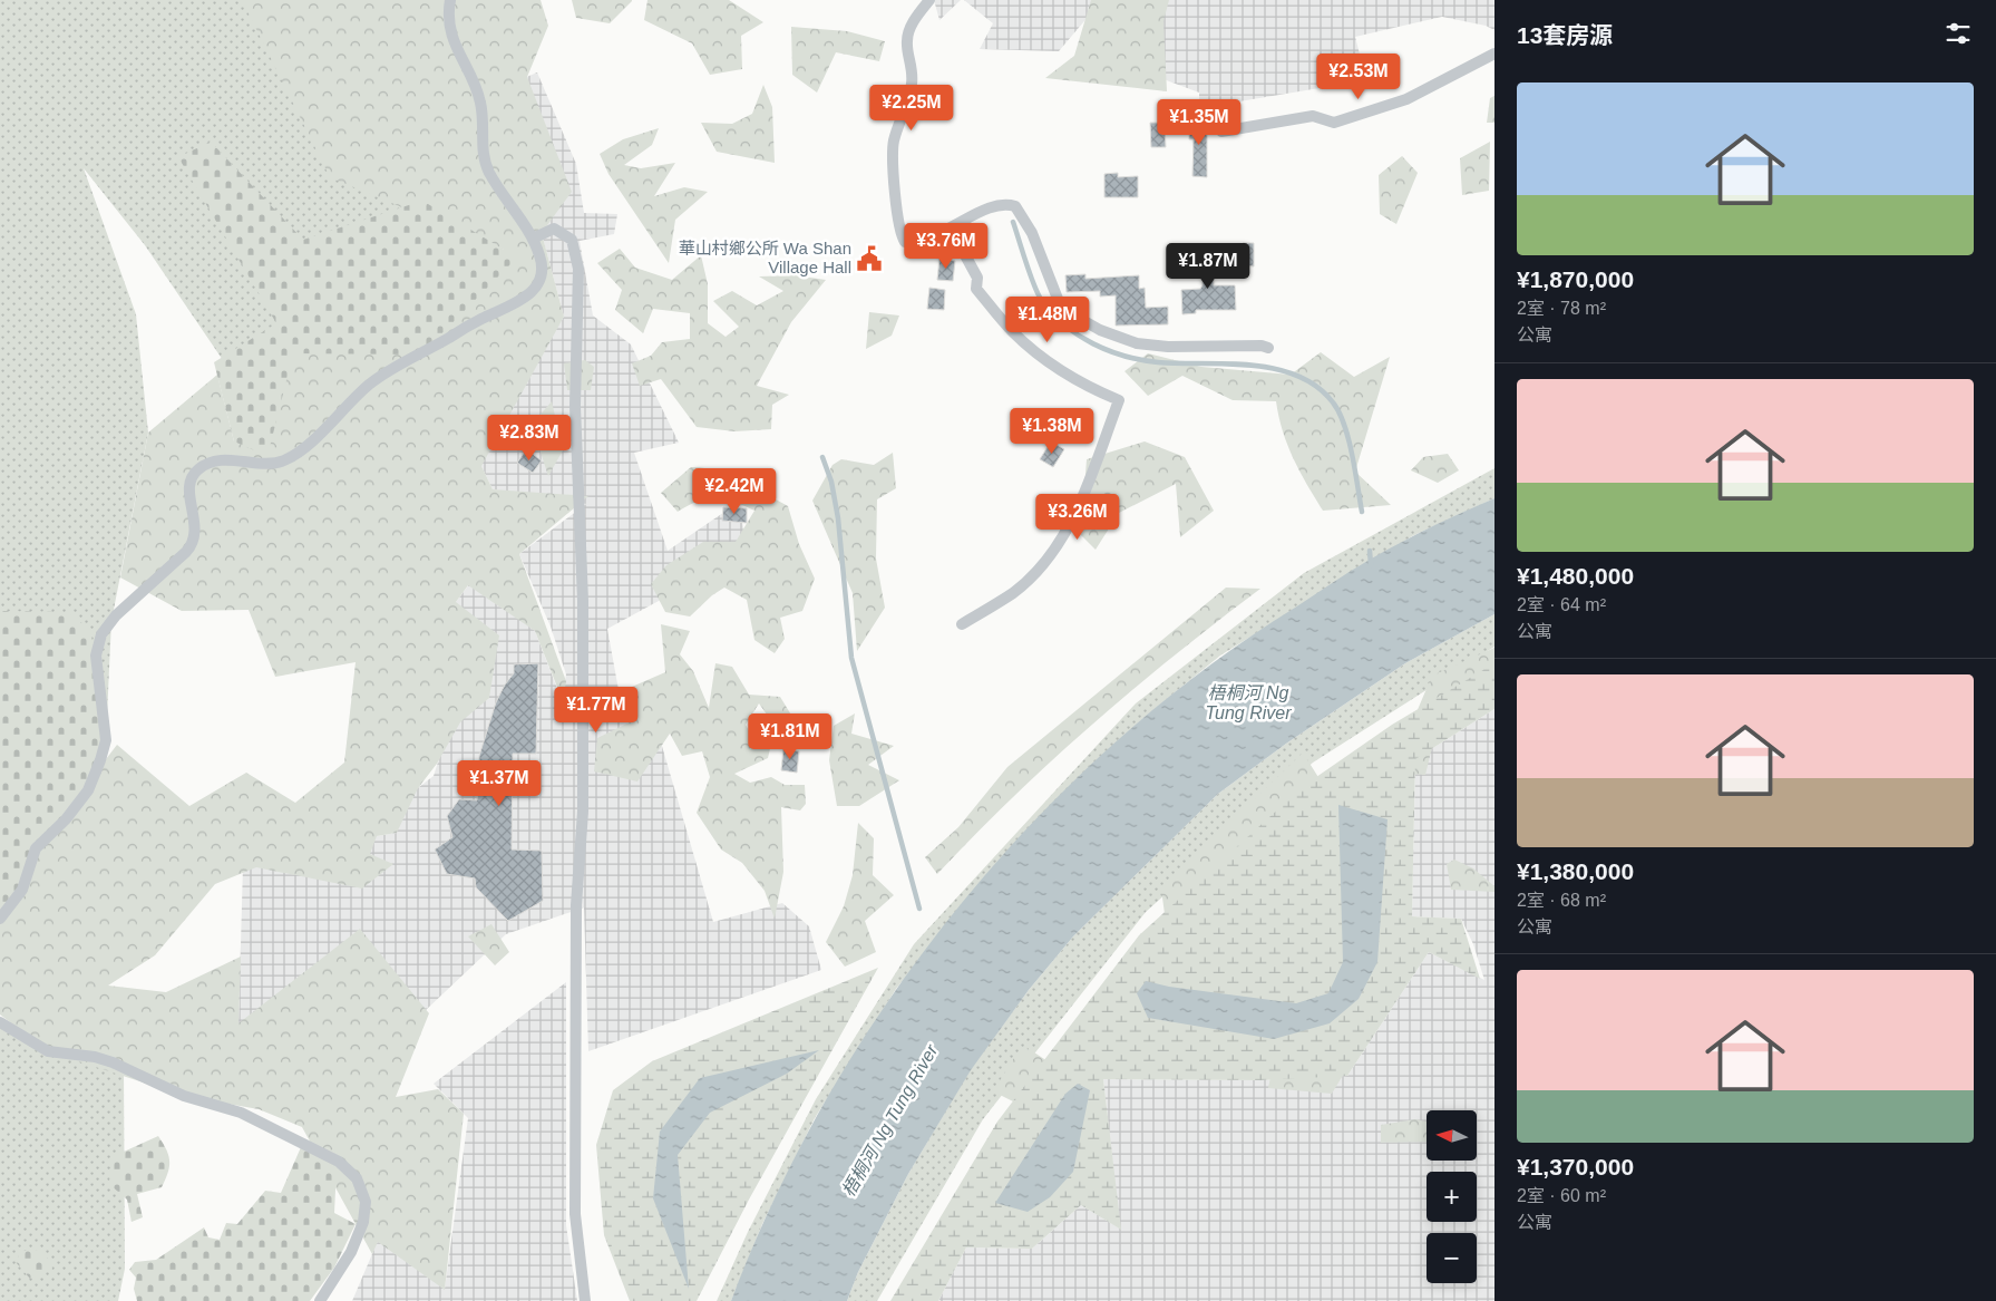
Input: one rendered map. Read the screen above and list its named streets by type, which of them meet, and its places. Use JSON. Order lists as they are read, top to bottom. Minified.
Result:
{"water":["梧桐河 Ng Tung River"],"places":{"public building":["華山村鄉公所 Wa Shan Village Hall"]},"north":"left","page":{"heading":"13套房源","price":["¥2.53M","¥2.25M","¥1.35M","¥3.76M","¥1.87M","¥1.48M","¥1.38M","¥2.83M","¥2.42M","¥3.26M","¥1.77M","¥1.81M","¥1.37M"],"list":[{"name":"¥1,870,000","note":"2室 · 78 m² · 公寓"},{"name":"¥1,480,000","note":"2室 · 64 m² · 公寓"},{"name":"¥1,380,000","note":"2室 · 68 m² · 公寓"},{"name":"¥1,370,000","note":"2室 · 60 m² · 公寓"}],"map_buttons":["+","−"]}}
